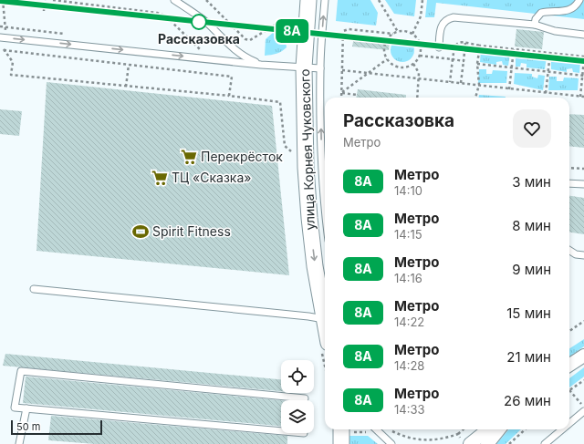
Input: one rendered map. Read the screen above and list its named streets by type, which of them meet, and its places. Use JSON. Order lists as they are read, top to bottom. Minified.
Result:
{"streets":{"street":["улица Корнея Чуковского"]},"one_way":["улица Корнея Чуковского"],"places":{"other":["Рассказовка"],"supermarket":["Перекрёсток","ТЦ «Сказка»"],"sports":["Spirit Fitness"]},"lines":["metro line 8А"],"scale_bar":"50 m","page":{"on_map":"8А","heading":["Рассказовка","Метро"],"list":[{"mark":"8А","name":"Метро","note":"14:10","value":"3 мин"},{"mark":"8А","name":"Метро","note":"14:15","value":"8 мин"},{"mark":"8А","name":"Метро","note":"14:16","value":"9 мин"},{"mark":"8А","name":"Метро","note":"14:22","value":"15 мин"},{"mark":"8А","name":"Метро","note":"14:28","value":"21 мин"},{"mark":"8А","name":"Метро","note":"14:33","value":"26 мин"}],"scale":"50 m"}}
